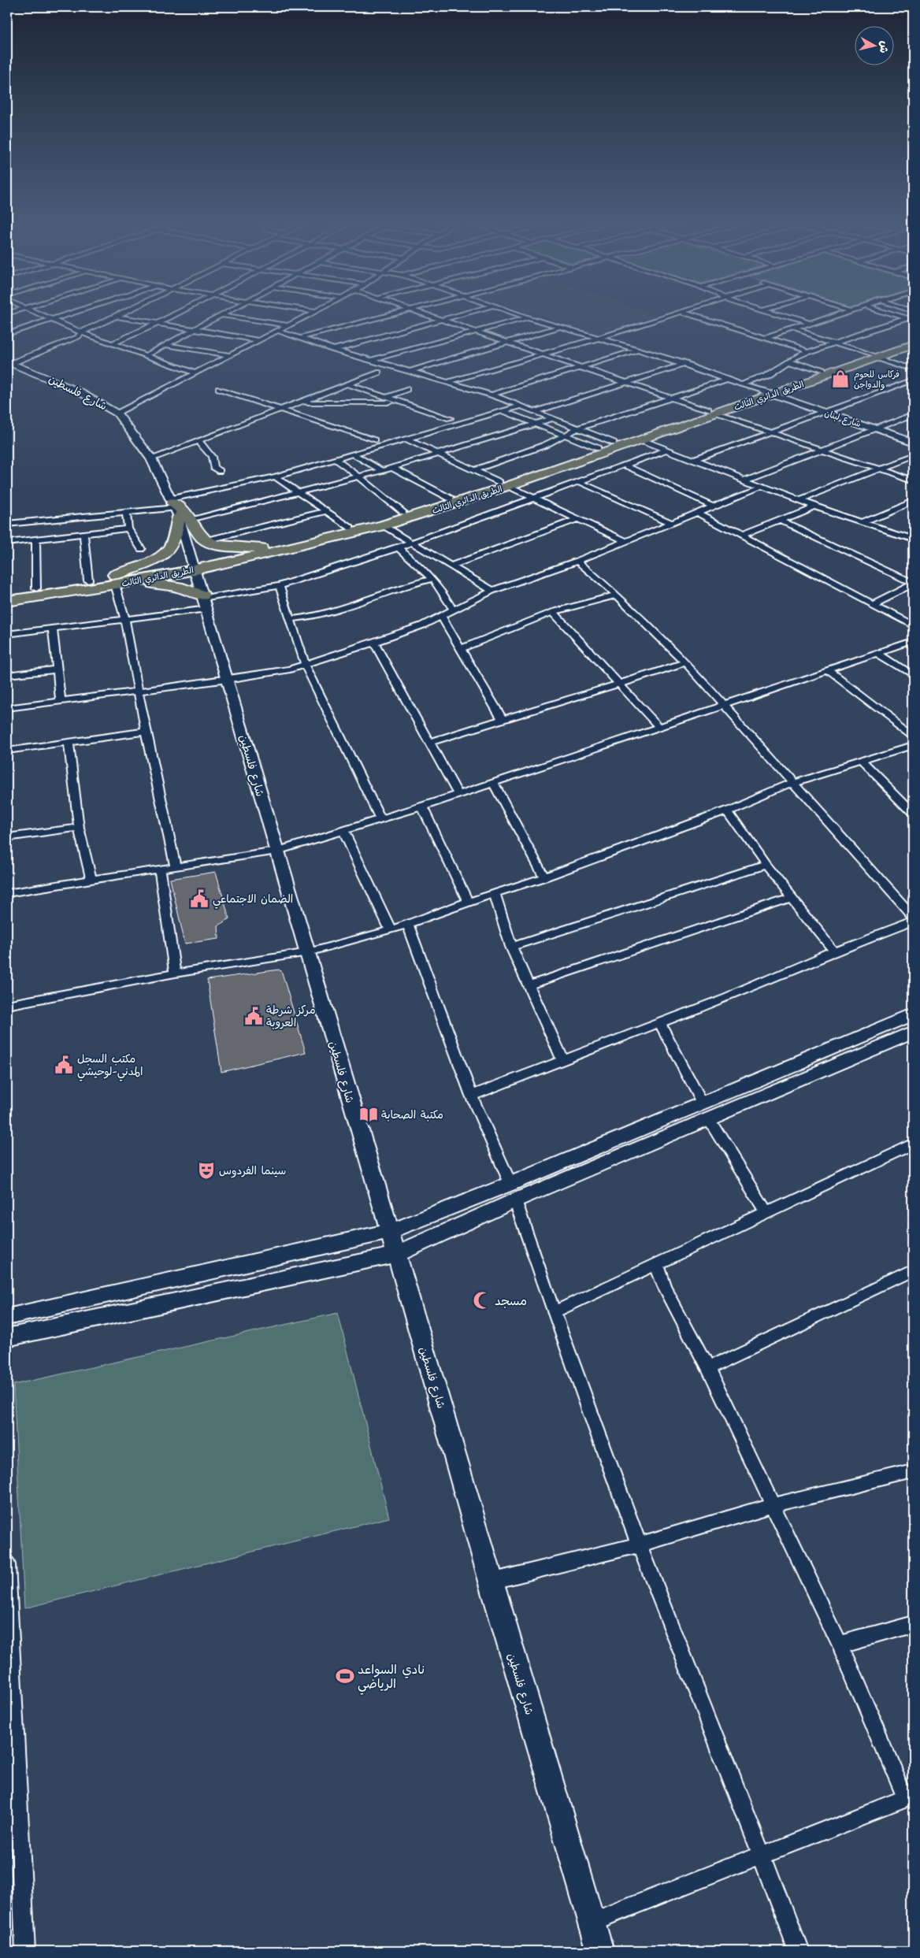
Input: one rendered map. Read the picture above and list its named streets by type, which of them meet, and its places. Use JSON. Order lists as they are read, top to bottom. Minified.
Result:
{"streets":{"highway":["الطريق الدائري الثالث"],"street":["شارع فلسطين","شارع لبنان"]},"crossings":[["شارع فلسطين","الطريق الدائري الثالث"],["الطريق الدائري الثالث","شارع لبنان"]],"places":{"shop":["فركاس للحوم والدواجن"],"public building":["الضمان الاجتماعي","مركز شرطة العروبة","مكتب السجل المدني-لوحيشي"],"library":["مكتبة الصحابة"],"theatre":["سينما الفردوس"],"mosque":["مسجد"],"sports":["نادي السواعد الرياضي"]},"north":"right"}
